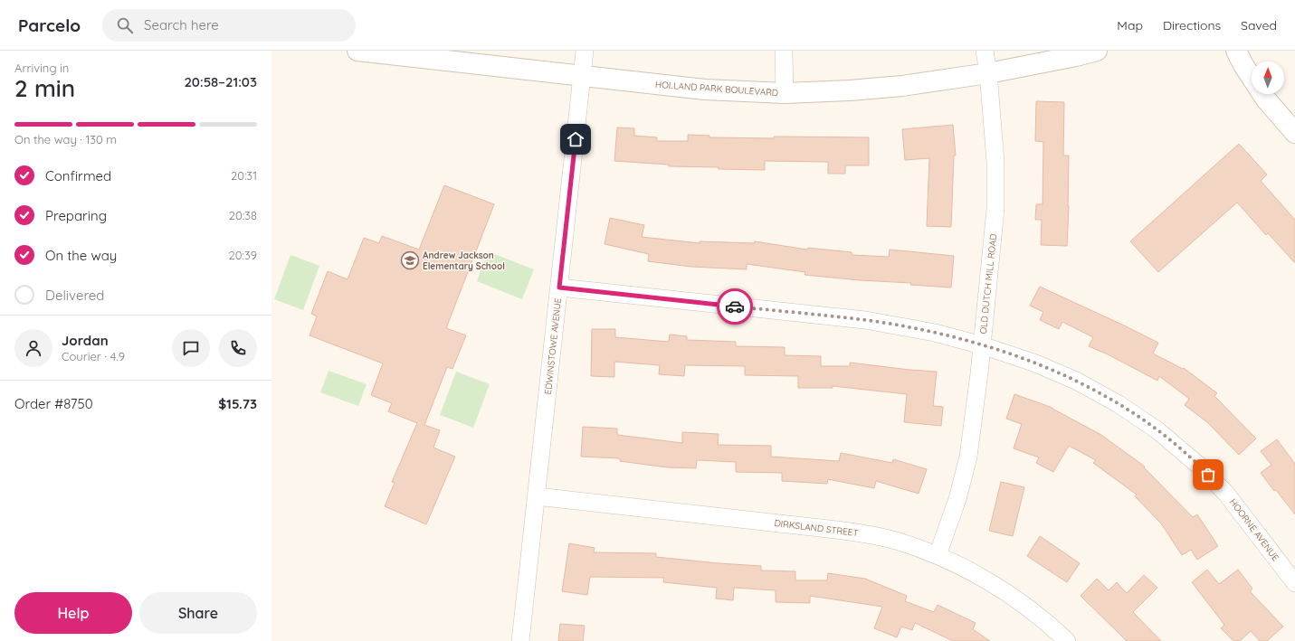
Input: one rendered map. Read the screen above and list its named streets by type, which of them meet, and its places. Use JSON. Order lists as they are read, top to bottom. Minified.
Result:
{"streets":{"street":["HOLLAND PARK BOULEVARD","OLD DUTCH MILL ROAD","EDWINSTOWE AVENUE","DIRKSLAND STREET","HOORNE AVENUE"]},"crossings":[["HOLLAND PARK BOULEVARD","OLD DUTCH MILL ROAD"],["HOLLAND PARK BOULEVARD","EDWINSTOWE AVENUE"],["OLD DUTCH MILL ROAD","DIRKSLAND STREET"],["OLD DUTCH MILL ROAD","HOORNE AVENUE"],["EDWINSTOWE AVENUE","DIRKSLAND STREET"],["EDWINSTOWE AVENUE","HOORNE AVENUE"]],"places":{"school or university":["Andrew Jackson Elementary School"]},"north":"top","page":{"header":"Parcelo","search":"Search here","nav":["Map","Directions","Saved"],"heading":["2 min","Arriving in","20:58–21:03"],"panel":["Jordan","Courier · 4.9","Order #8750","$15.73"],"bar":"On the way · 130 m","list":[["Confirmed","20:31"],["Preparing","20:38"],["On the way","20:39"],"Delivered"],"buttons":["Help","Share"]}}
